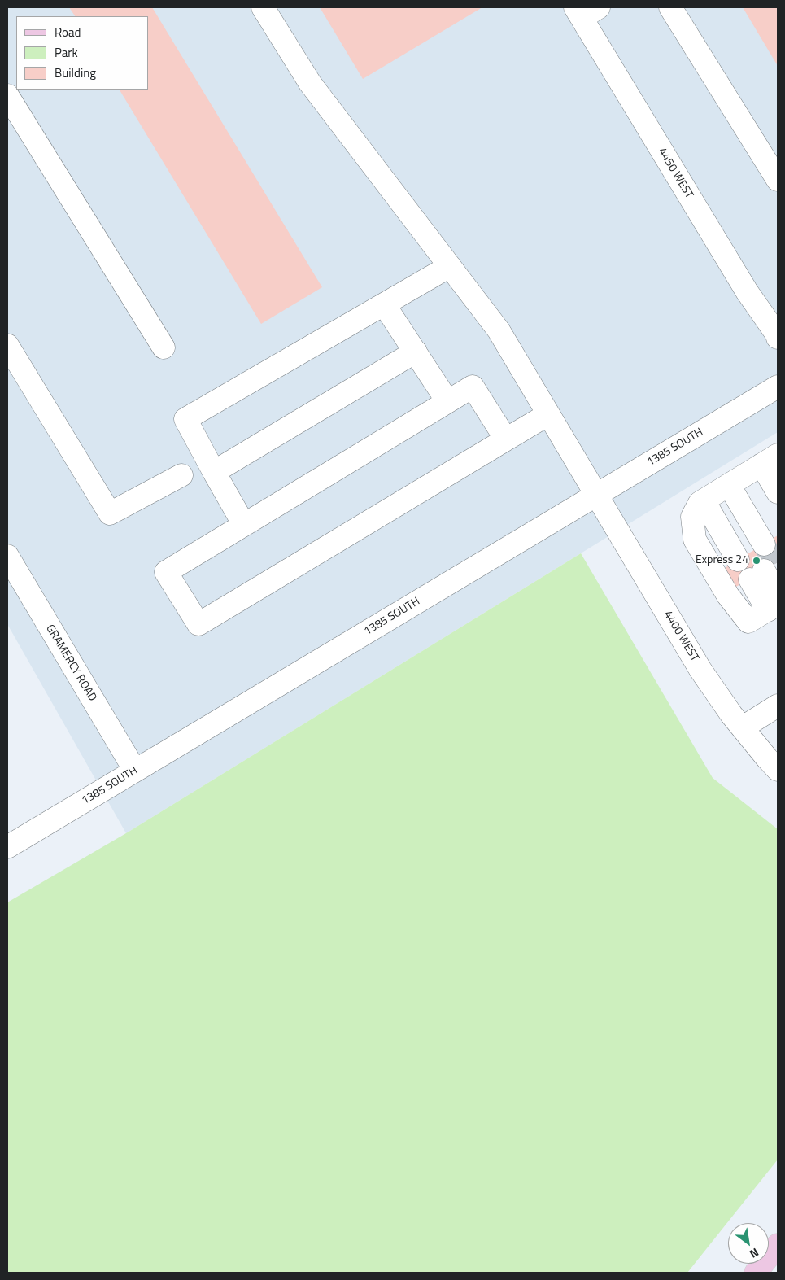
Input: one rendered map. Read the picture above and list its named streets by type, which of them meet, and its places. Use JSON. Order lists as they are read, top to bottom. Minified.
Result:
{"streets":{"street":["4450 WEST","1385 SOUTH","4400 WEST","GRAMERCY ROAD"]},"crossings":[["1385 SOUTH","4400 WEST"],["1385 SOUTH","GRAMERCY ROAD"]],"places":["Express 24"],"legend":["Road","Park","Building"],"north":"bottom right"}
